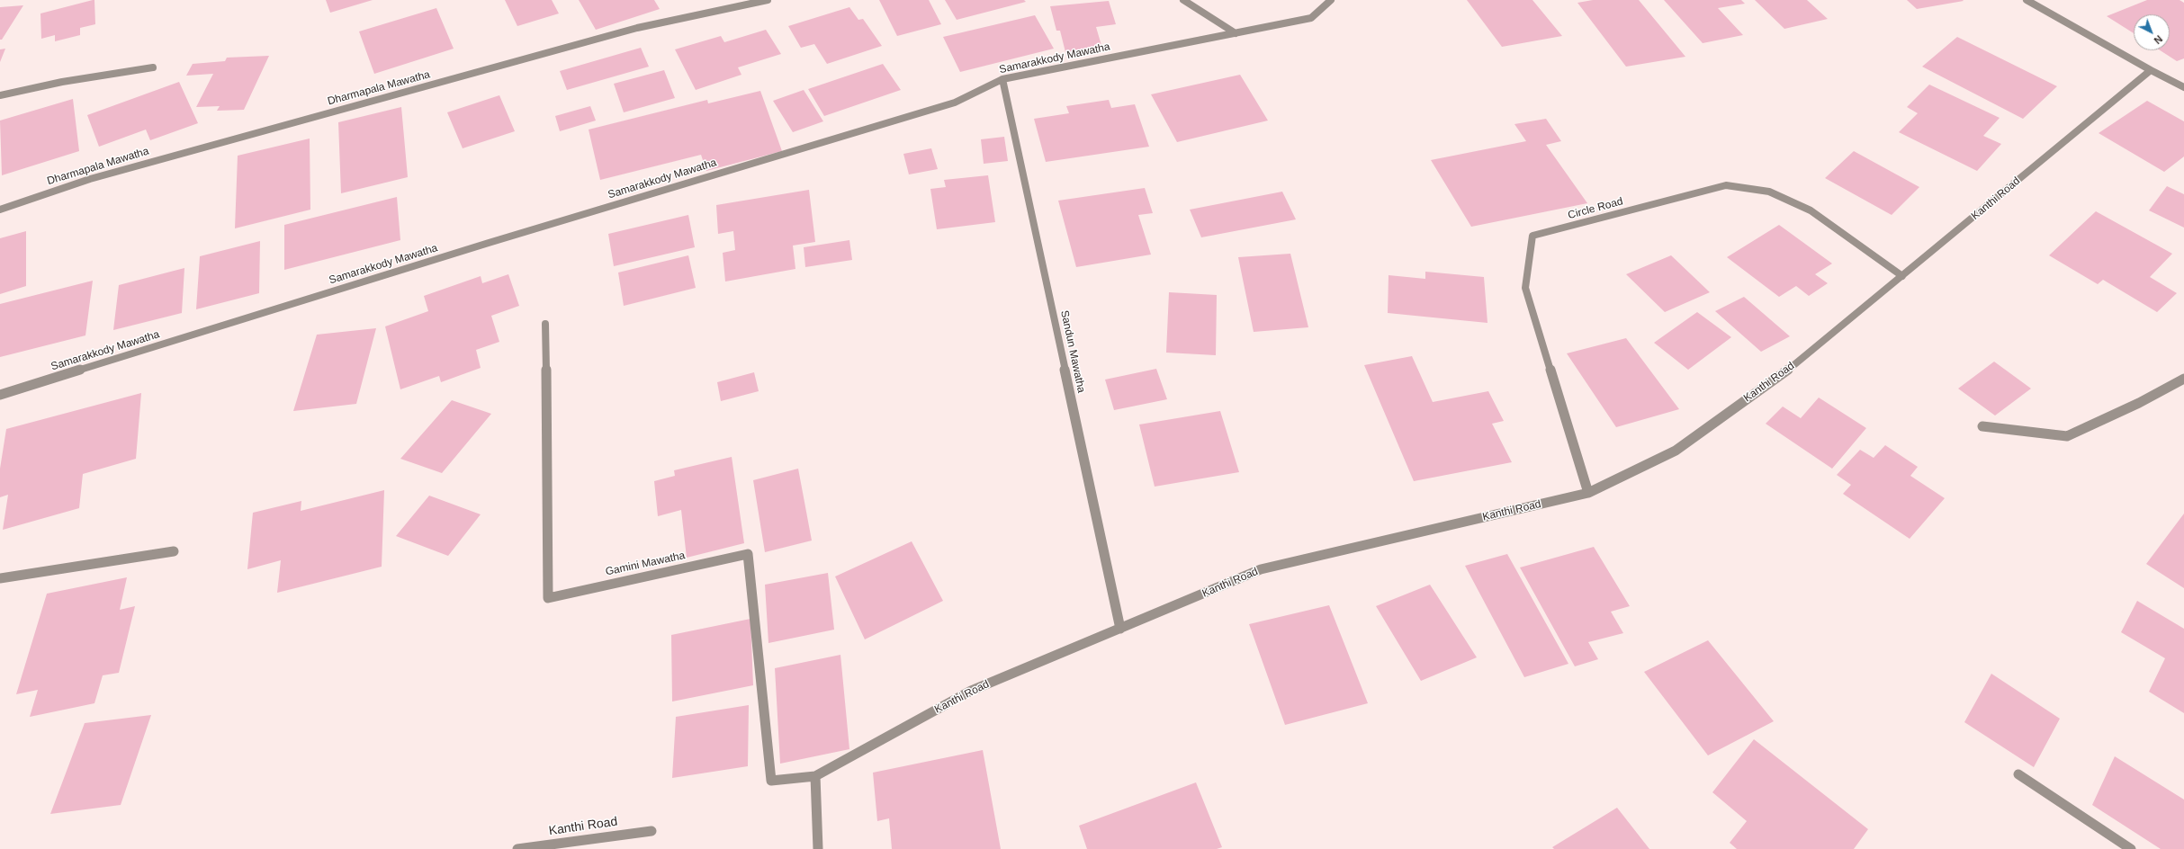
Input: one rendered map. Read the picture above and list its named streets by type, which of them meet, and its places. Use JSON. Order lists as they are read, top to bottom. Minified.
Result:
{"streets":{"street":["Samarakkody Mawatha","Dharmapala Mawatha","Kanthi Road","Circle Road","Sandun Mawatha","Gamini Mawatha"]},"crossings":[["Samarakkody Mawatha","Sandun Mawatha"],["Kanthi Road","Circle Road"],["Kanthi Road","Sandun Mawatha"],["Kanthi Road","Gamini Mawatha"]],"north":"bottom right"}
